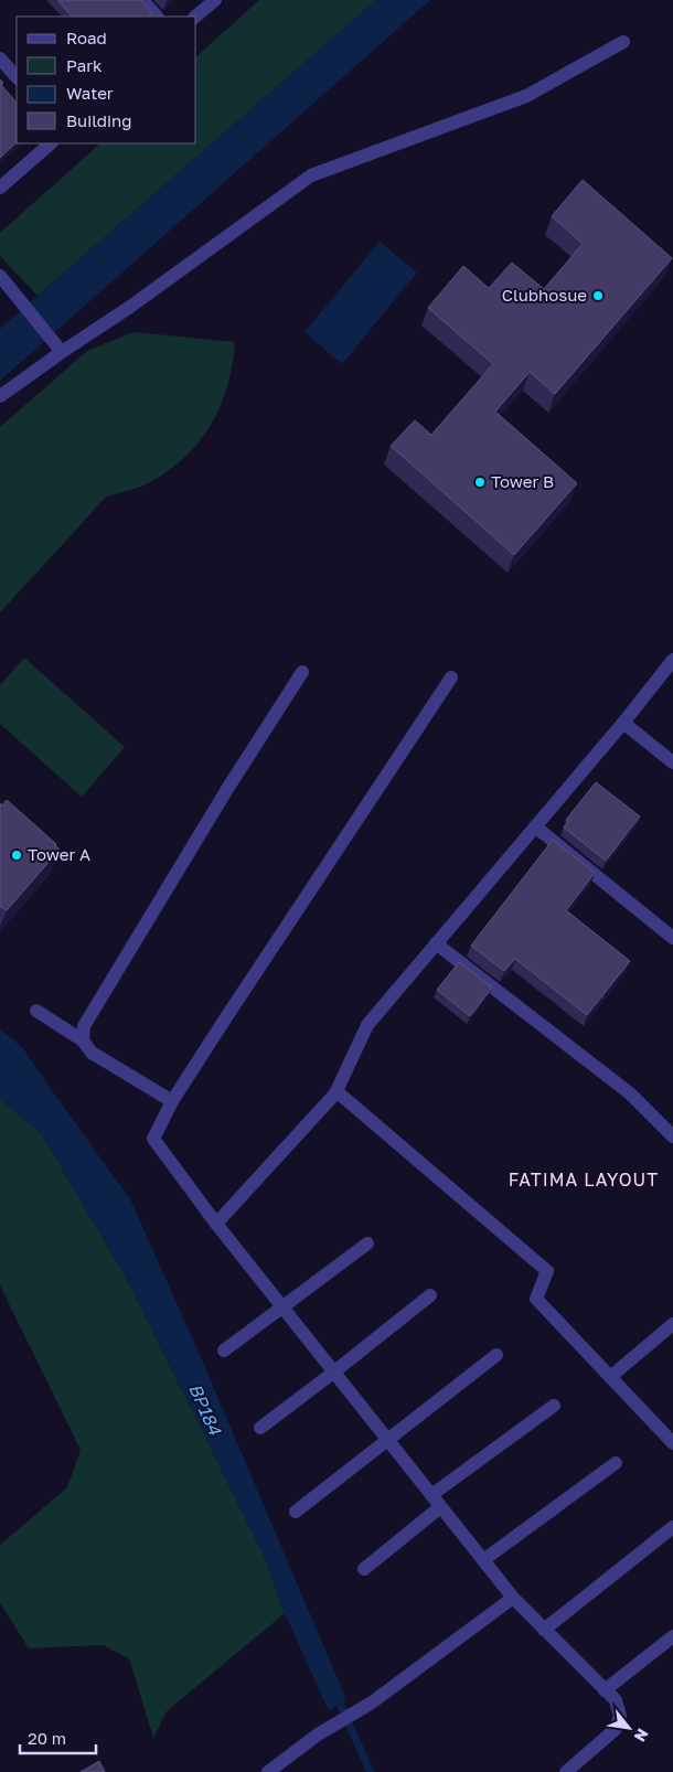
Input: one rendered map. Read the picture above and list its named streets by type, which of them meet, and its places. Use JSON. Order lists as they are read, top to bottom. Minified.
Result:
{"districts":["FATIMA LAYOUT"],"water":["BP184"],"places":["Clubhosue","Tower B","Tower A"],"legend":["Road","Park","Water","Building"],"scale_bar":"20 m","north":"bottom right"}
